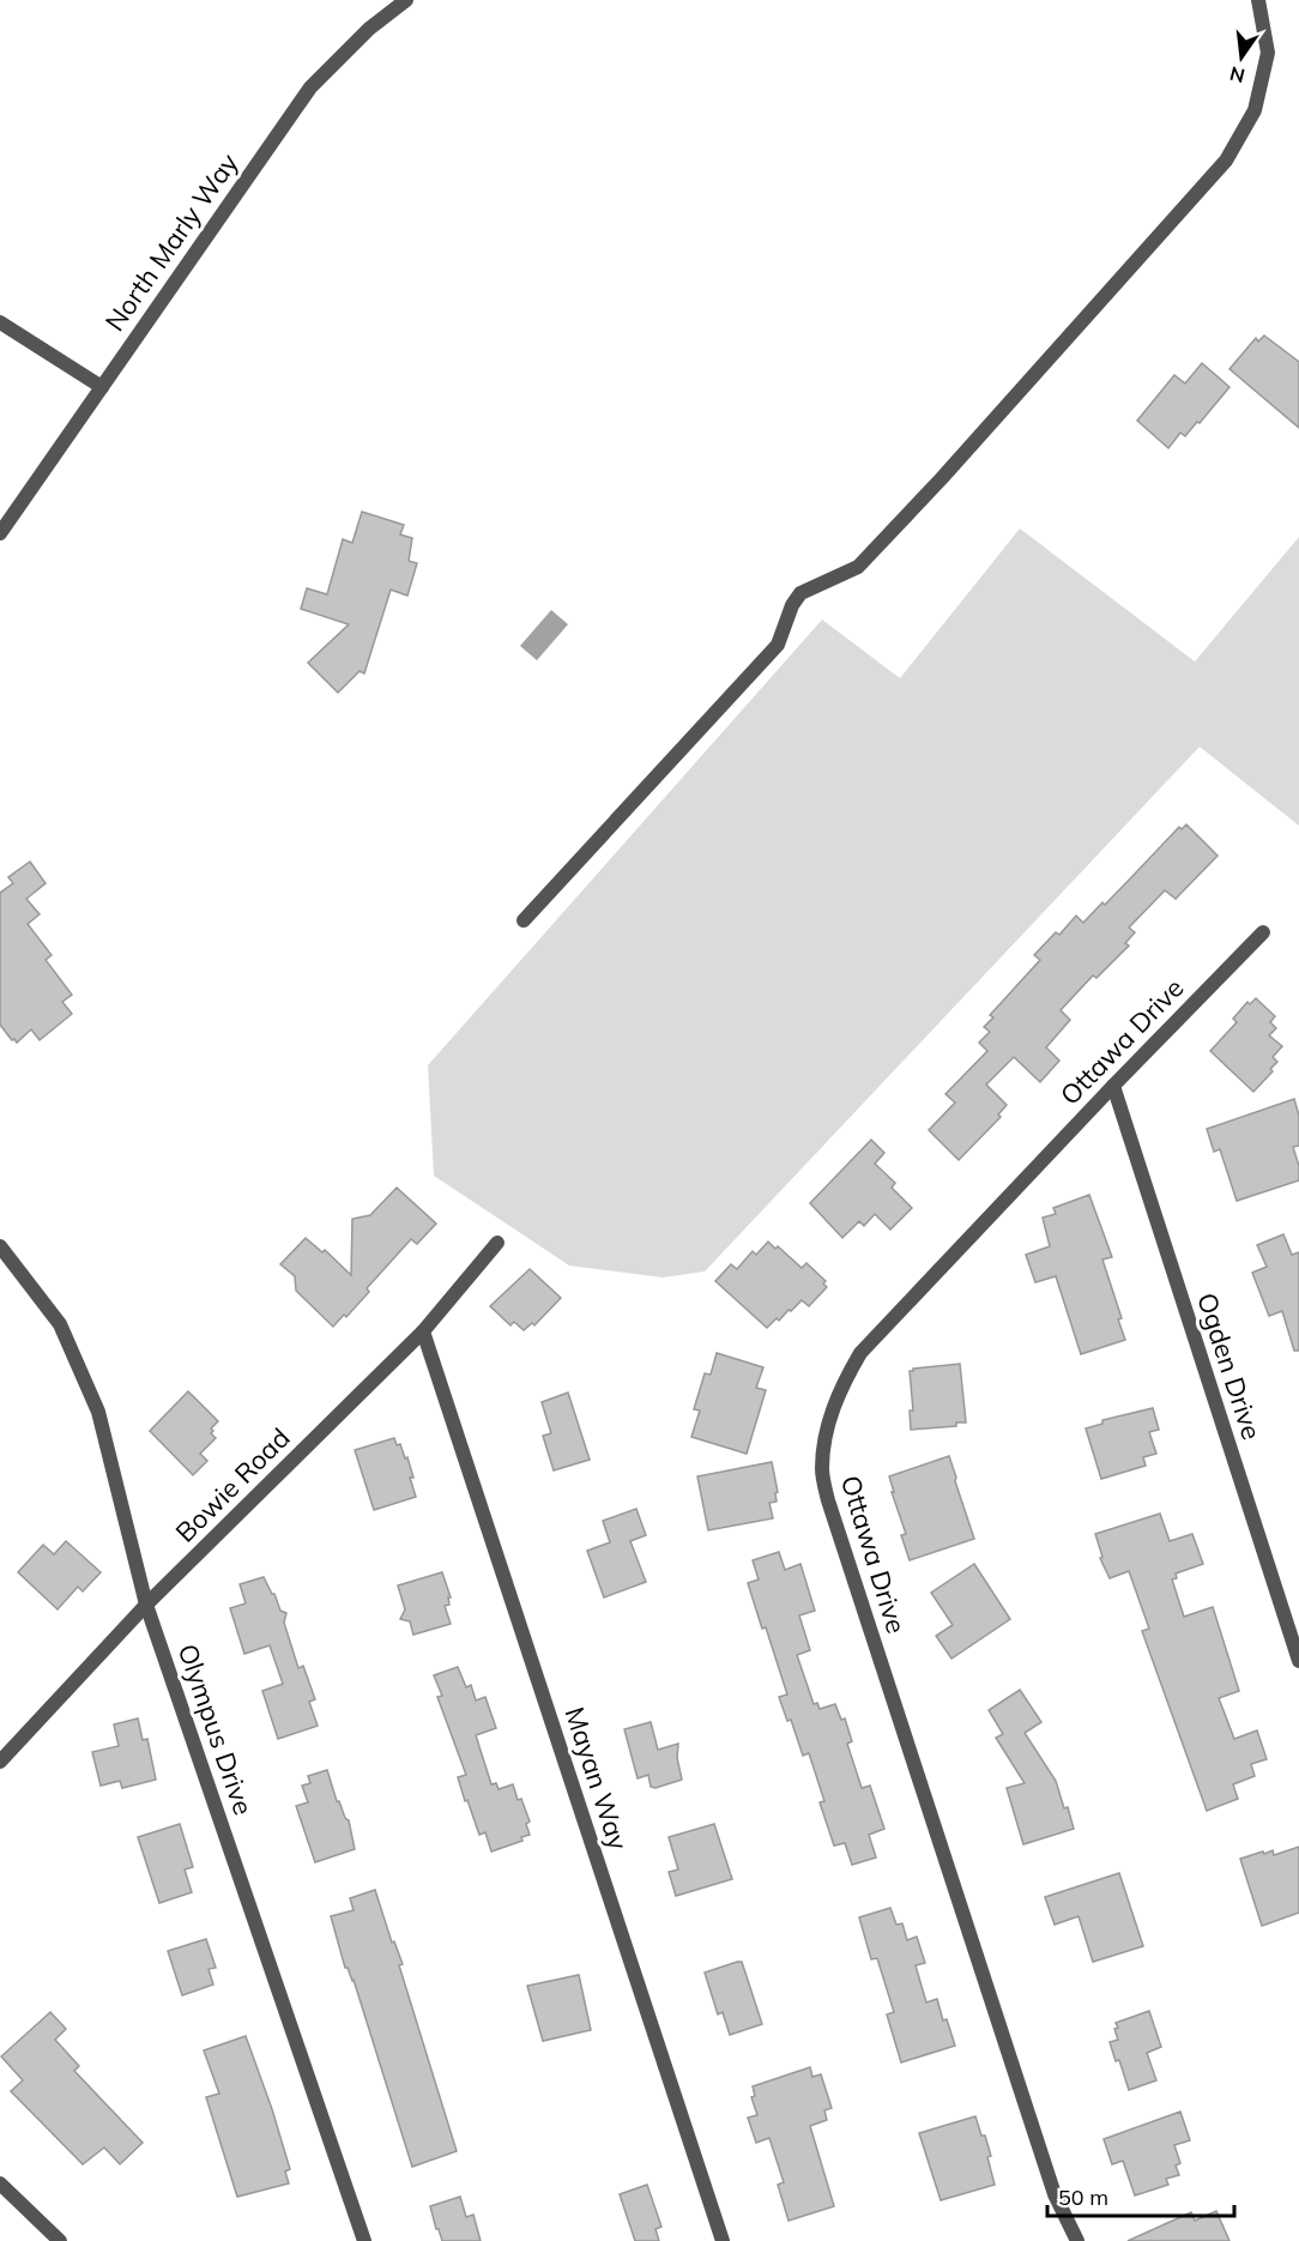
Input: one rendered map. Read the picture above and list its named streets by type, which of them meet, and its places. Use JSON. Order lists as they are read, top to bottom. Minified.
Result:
{"streets":{"street":["North Marly Way","Ottawa Drive","Ogden Drive","Bowie Road","Olympus Drive","Mayan Way"]},"crossings":[["Ottawa Drive","Ogden Drive"],["Bowie Road","Olympus Drive"],["Bowie Road","Mayan Way"]],"scale_bar":"50 m","north":"bottom"}
